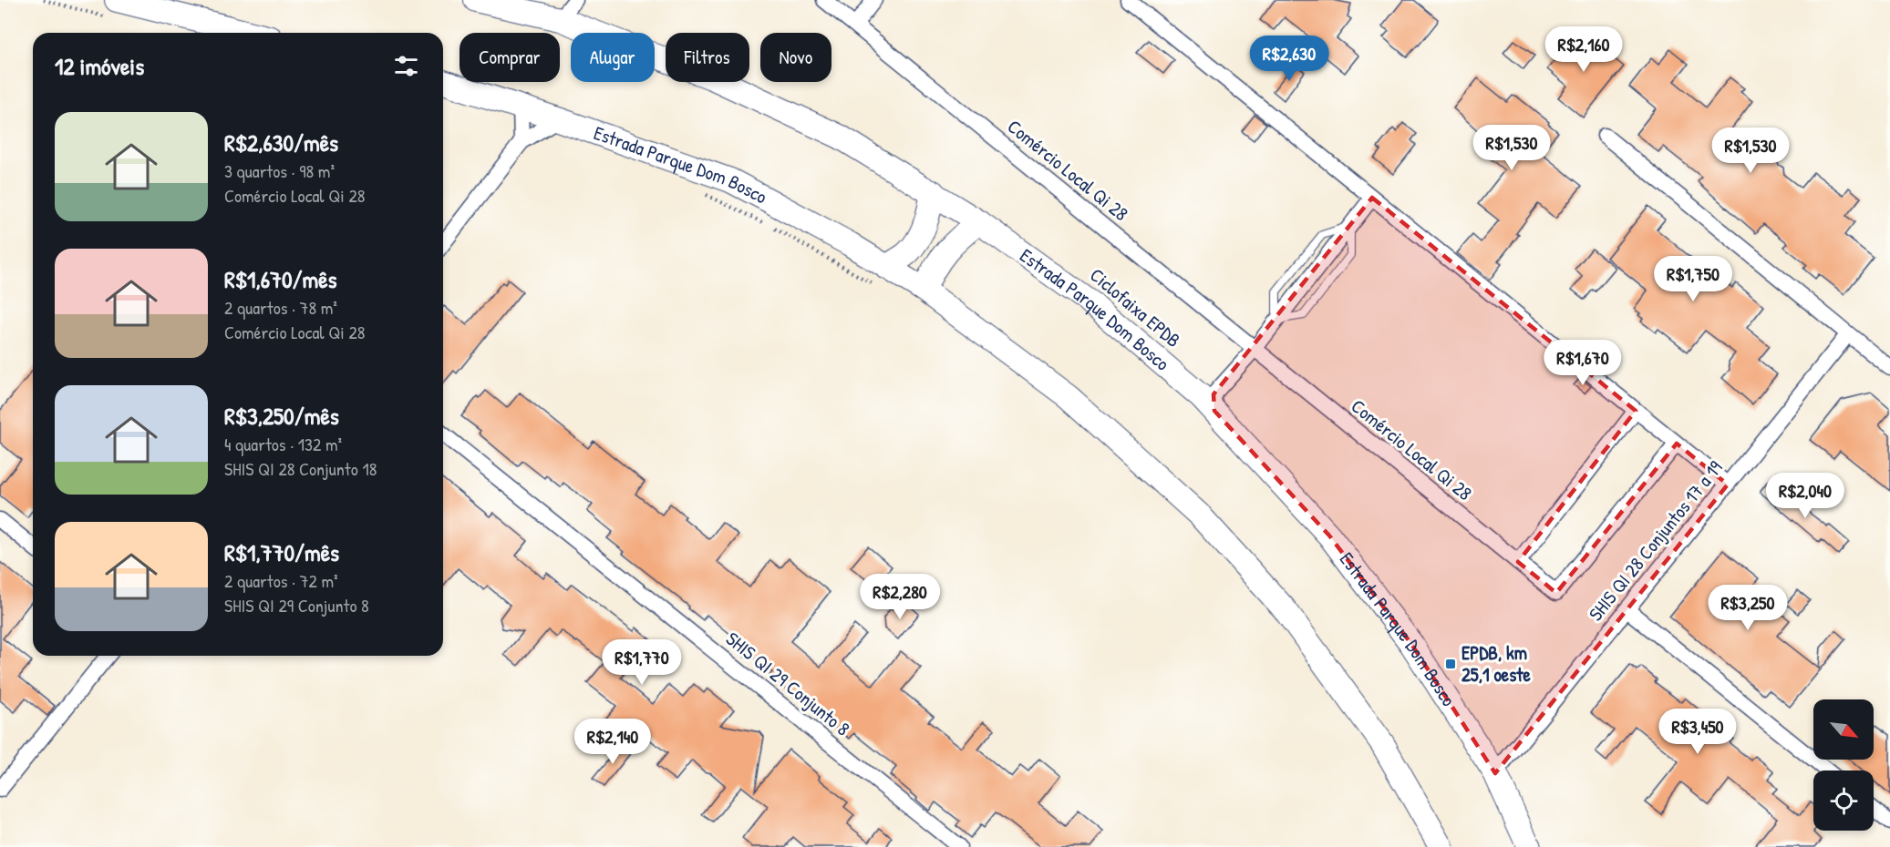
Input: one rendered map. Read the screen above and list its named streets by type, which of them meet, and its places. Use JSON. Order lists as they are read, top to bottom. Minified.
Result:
{"streets":{"main road":["Estrada Parque Dom Bosco"],"street":["Comércio Local Qi 28","SHIS QI 28 Conjuntos 17 a 19","SHIS QI 29 Conjunto 8"]},"crossings":[["Estrada Parque Dom Bosco","SHIS QI 28 Conjuntos 17 a 19"]],"places":{"transit":["EPDB, km 25,1 oeste"]},"north":"bottom right","page":{"price":["R$2,160","R$2,630","R$1,530","R$1,530","R$1,750","R$1,670","R$2,040","R$2,280","R$3,250","R$1,770","R$3,450","R$2,140"],"chip":["Comprar","Alugar","Filtros","Novo"],"heading":"12 imóveis","list":[{"name":"R$2,630/mês","note":"3 quartos · 98 m² · Comércio Local Qi 28"},{"name":"R$1,670/mês","note":"2 quartos · 78 m² · Comércio Local Qi 28"},{"name":"R$3,250/mês","note":"4 quartos · 132 m² · SHIS QI 28 Conjunto 18"},{"name":"R$1,770/mês","note":"2 quartos · 72 m² · SHIS QI 29 Conjunto 8"}]}}
